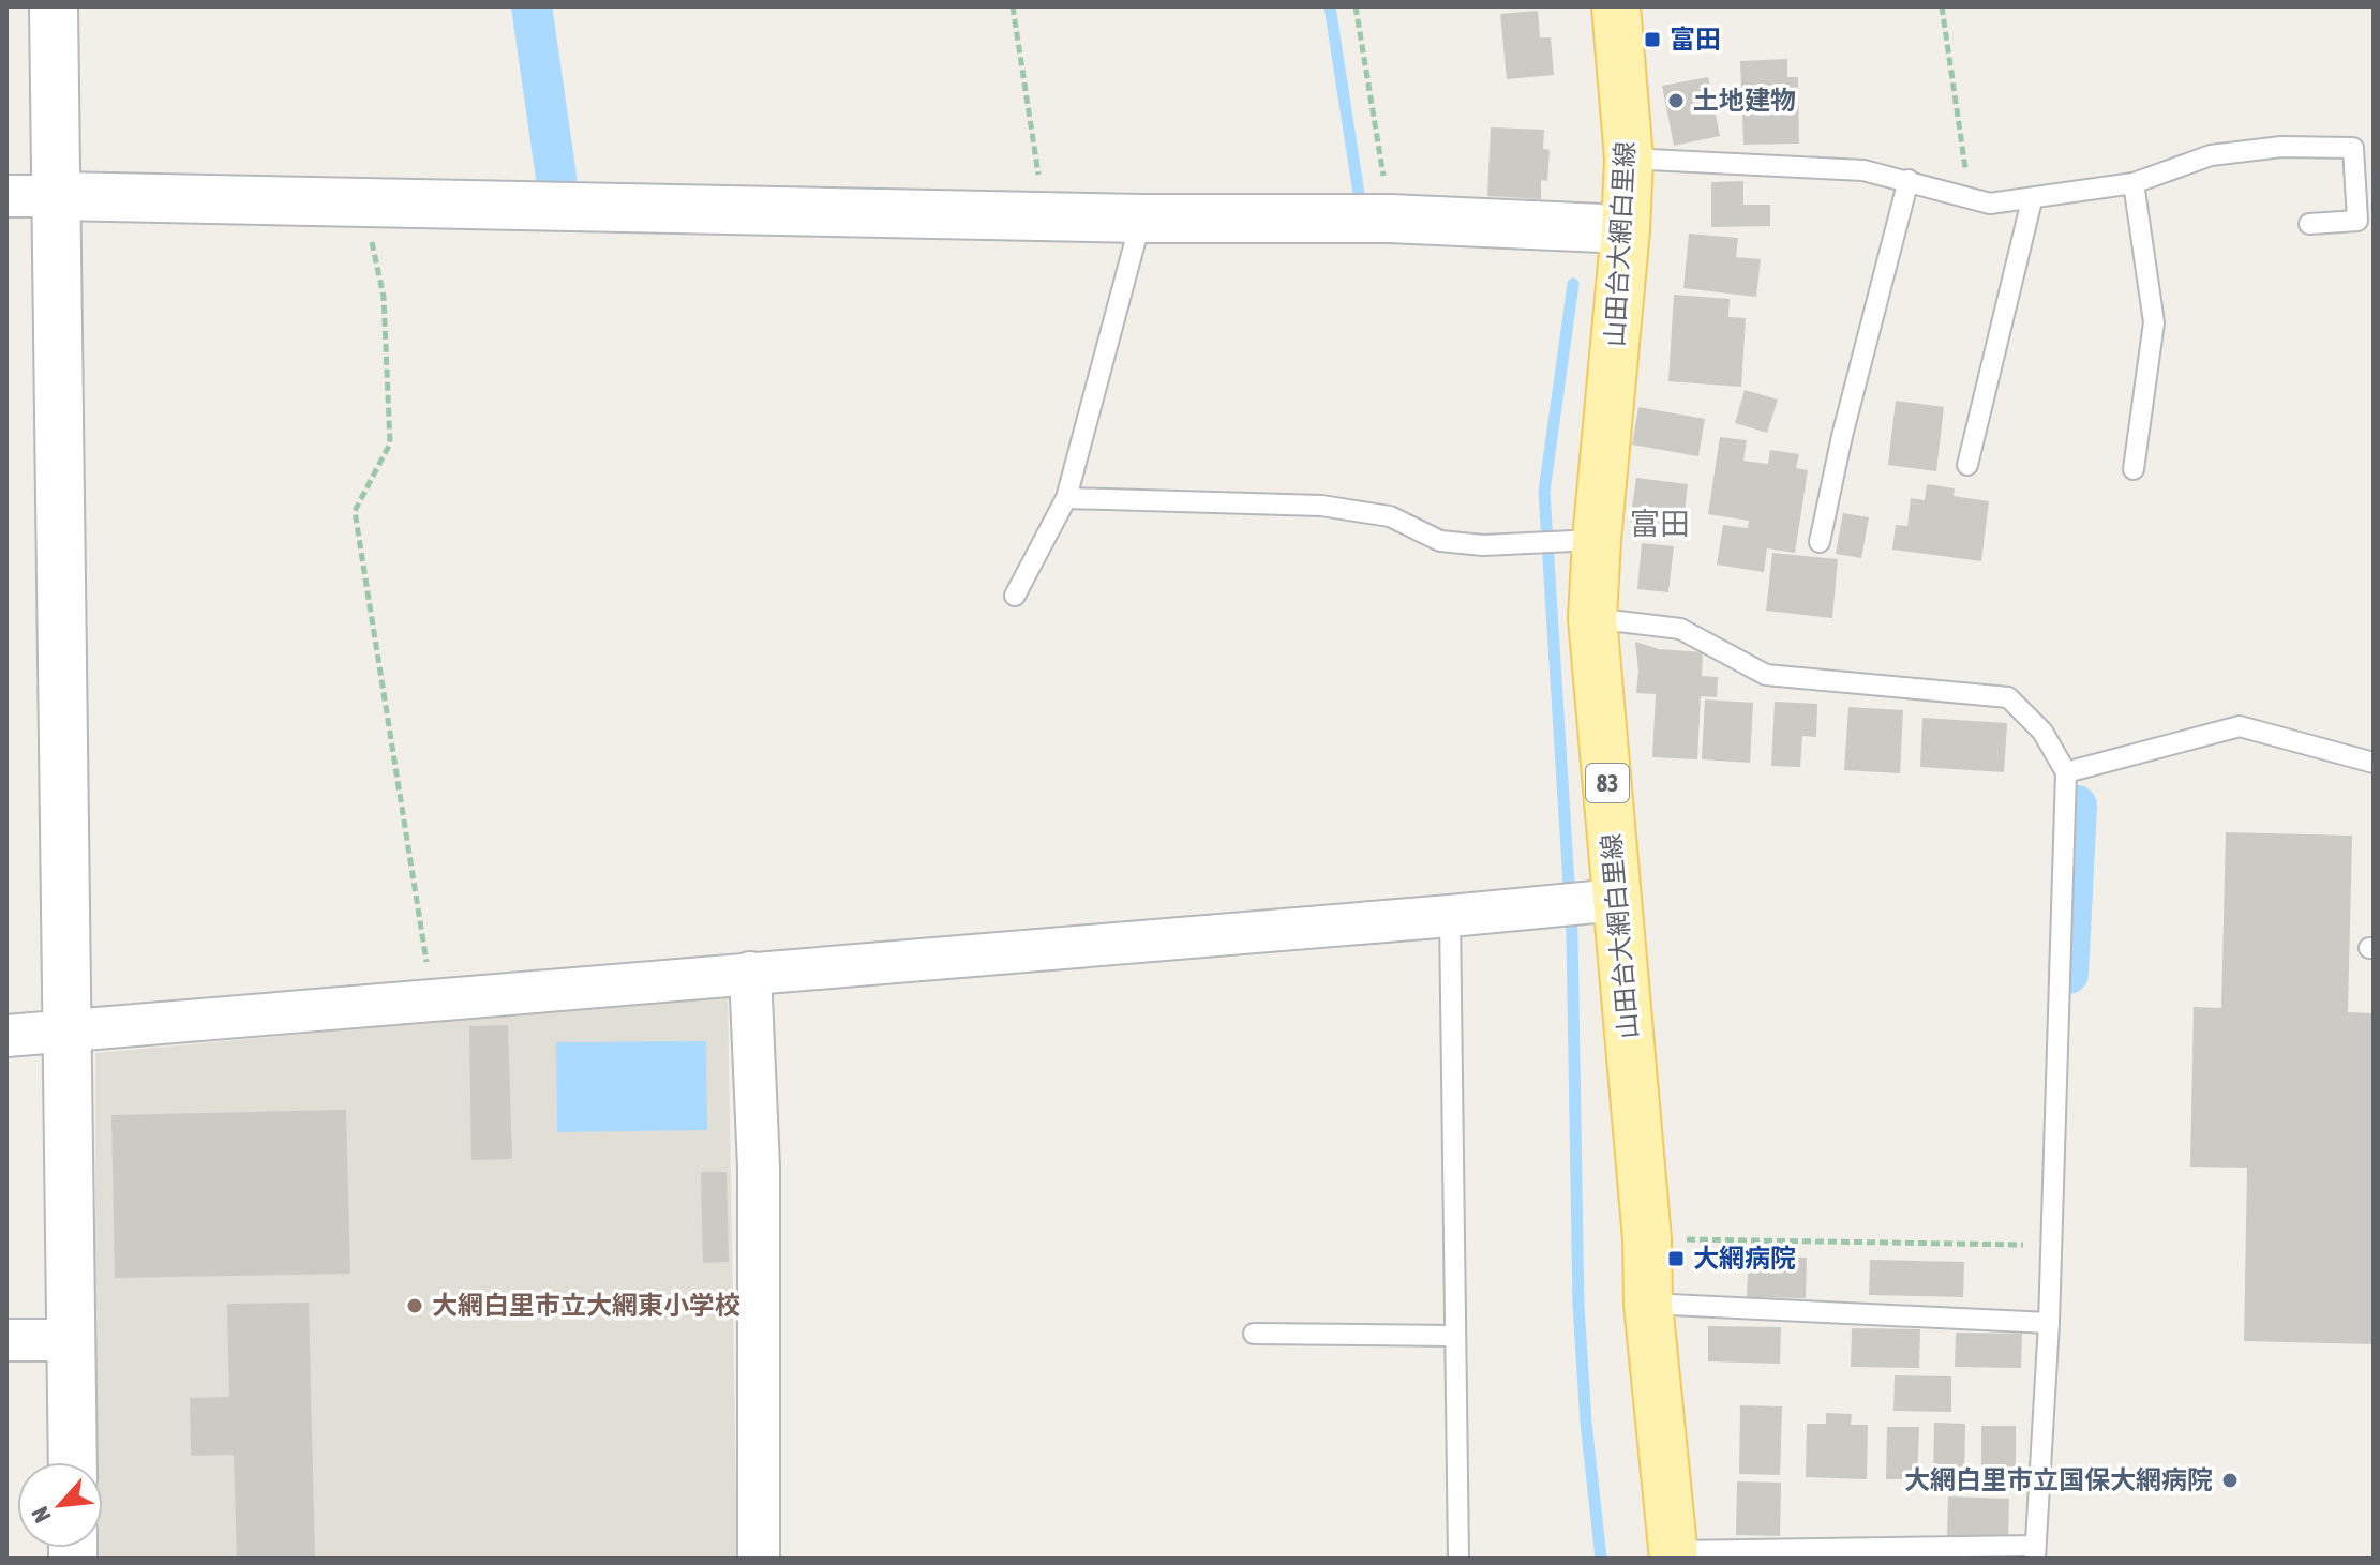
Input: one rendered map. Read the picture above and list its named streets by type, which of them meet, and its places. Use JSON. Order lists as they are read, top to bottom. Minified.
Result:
{"streets":{"main road":["山田台大網白里線","83"]},"districts":["富田"],"places":{"transit":["富田","大網病院"],"other":["土地建物","大網白里市立大網東小学校","大網白里市立国保大網病院"]},"north":"bottom left"}
